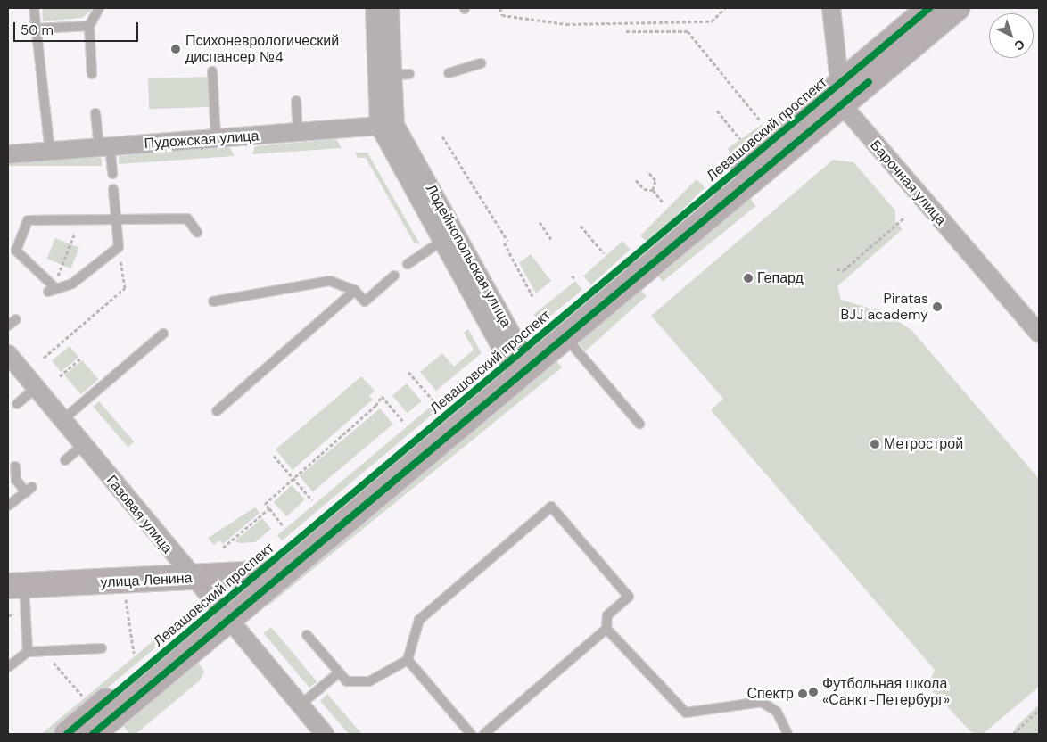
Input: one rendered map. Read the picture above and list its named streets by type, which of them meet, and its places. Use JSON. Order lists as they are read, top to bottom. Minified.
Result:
{"streets":{"street":["Левашовский проспект","Пудожская улица","Барочная улица","Лодейнопольская улица","Газовая улица","улица Ленина"]},"crossings":[["Левашовский проспект","Барочная улица"],["Левашовский проспект","Лодейнопольская улица"],["Левашовский проспект","Газовая улица"],["Левашовский проспект","улица Ленина"],["Пудожская улица","Лодейнопольская улица"],["Газовая улица","улица Ленина"]],"places":["Психоневрологический диспансер №4","Гепард","Piratas BJJ academy","Метрострой","Футбольная школа «Санкт-Петербург»","Спектр"],"scale_bar":"50 m","north":"bottom right"}
